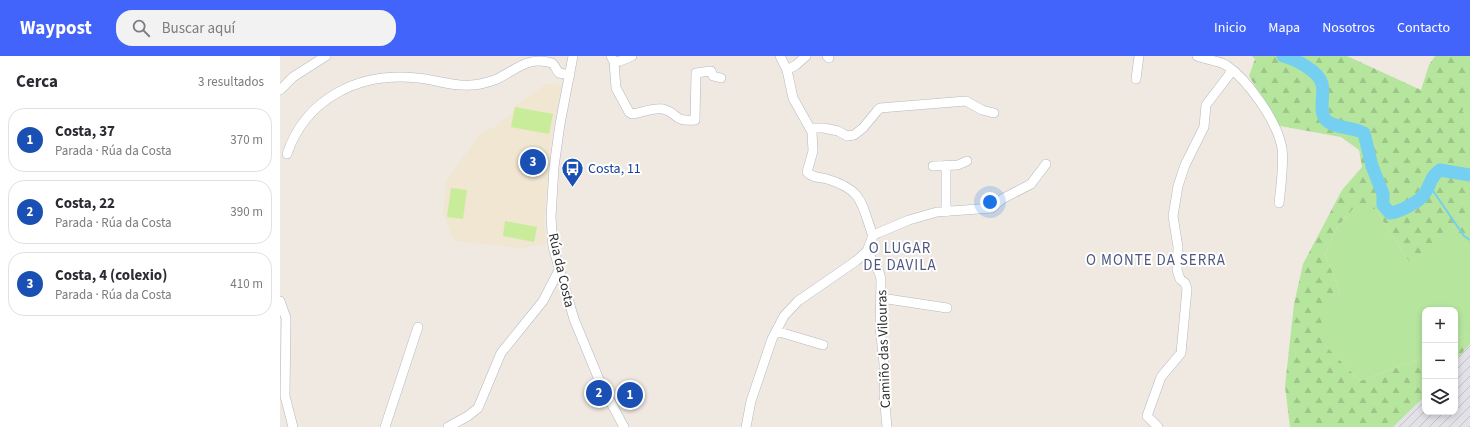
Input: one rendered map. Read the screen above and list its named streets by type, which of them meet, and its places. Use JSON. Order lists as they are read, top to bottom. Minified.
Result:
{"streets":{"street":["Rúa da Costa","Camiño das Vilouras"]},"districts":["O LUGAR DE DAVILA","O MONTE DA SERRA"],"places":{"bus stop":["Costa, 11"]},"page":{"header":"Waypost","search":"Buscar aquí","nav":["Inicio","Mapa","Nosotros","Contacto"],"heading":["Cerca","3 resultados"],"list":[{"mark":"1","name":"Costa, 37","note":"Parada · Rúa da Costa","value":"370 m"},{"mark":"2","name":"Costa, 22","note":"Parada · Rúa da Costa","value":"390 m"},{"mark":"3","name":"Costa, 4 (colexio)","note":"Parada · Rúa da Costa","value":"410 m"}],"pins":["3","2","1"],"map_buttons":["+","−"]}}
